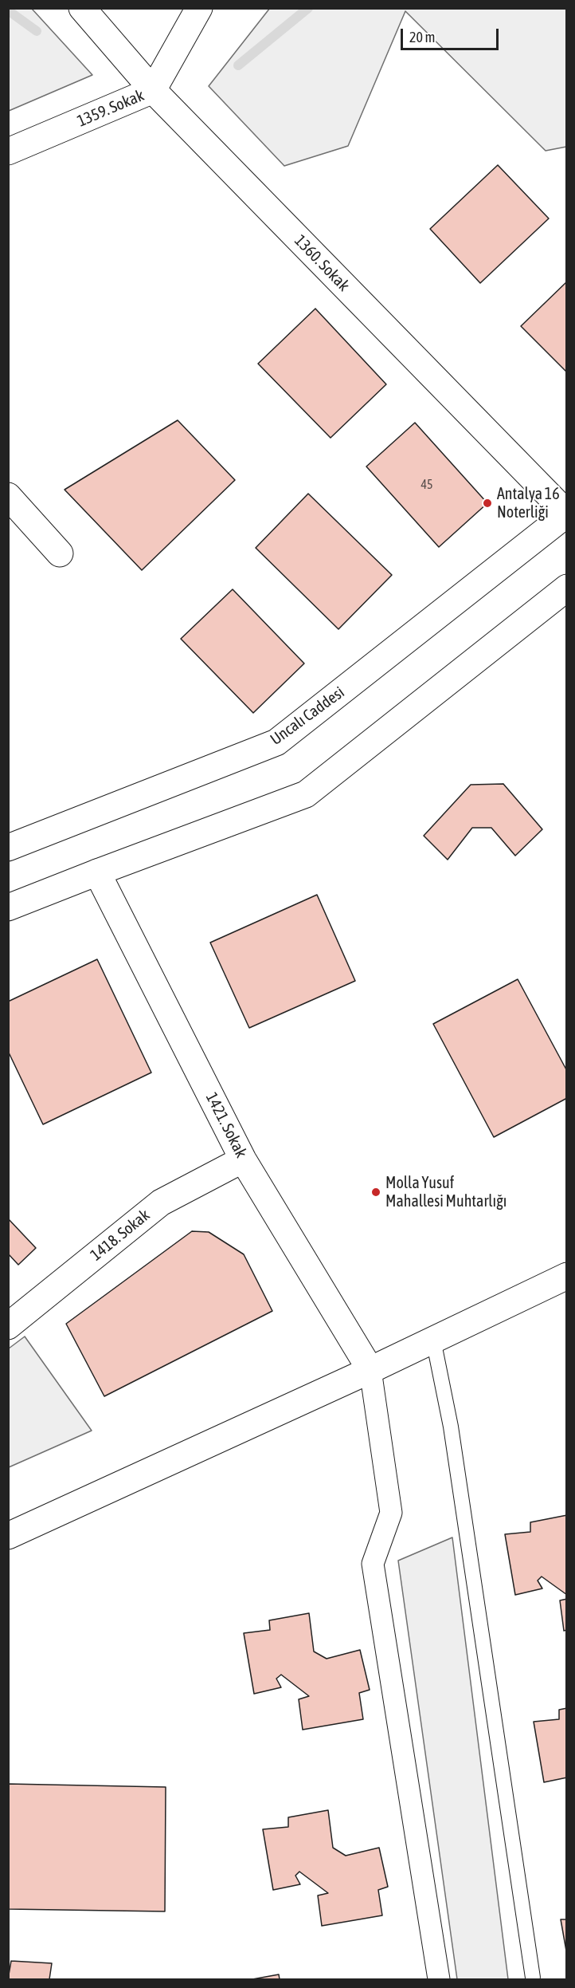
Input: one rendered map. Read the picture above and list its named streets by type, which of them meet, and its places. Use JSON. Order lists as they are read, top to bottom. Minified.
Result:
{"streets":{"street":["1359. Sokak","1360. Sokak","Uncalı Caddesi","1421. Sokak","1418. Sokak"]},"crossings":[["1359. Sokak","1360. Sokak"],["1360. Sokak","Uncalı Caddesi"],["1421. Sokak","1418. Sokak"]],"places":["Antalya 16 Noterliği","Molla Yusuf Mahallesi Muhtarlığı"],"house_numbers":["45"],"scale_bar":"20 m"}
